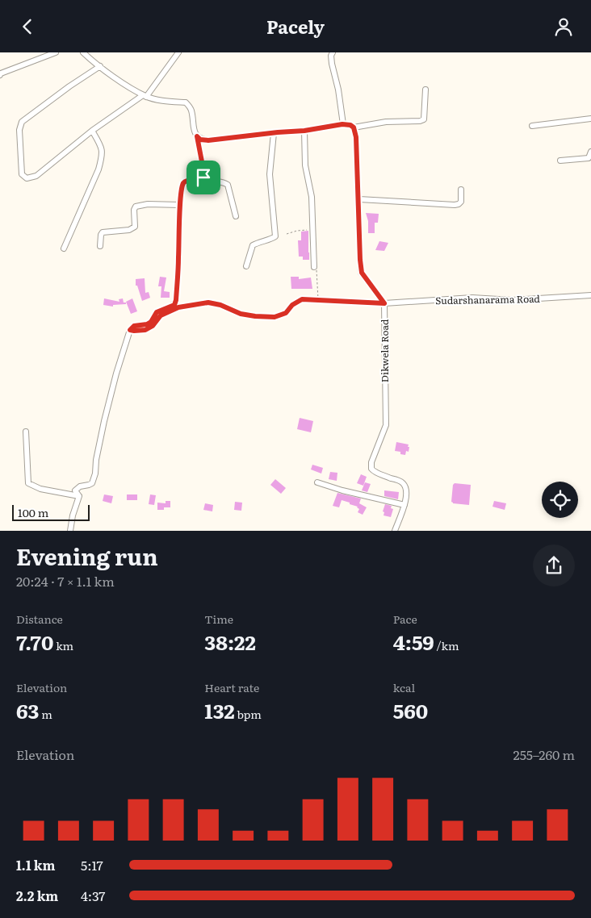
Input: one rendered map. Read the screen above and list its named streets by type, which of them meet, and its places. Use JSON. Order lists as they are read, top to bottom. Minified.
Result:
{"streets":{"street":["Sudarshanarama Road","Dikwela Road"]},"crossings":[["Sudarshanarama Road","Dikwela Road"]],"scale_bar":"100 m","page":{"header":"Pacely","scale":"100 m","heading":["Evening run","20:24 · 7 × 1.1 km"],"stats":[["Distance","7.70 km"],["Time","38:22"],["Pace","4:59 /km"],["Elevation","63 m"],["Heart rate","132 bpm"],["kcal","560"]],"chart":["Elevation","255–260 m"],"list":[{"name":"1.1 km","note":"5:17"},{"name":"2.2 km","note":"4:37"}]}}
